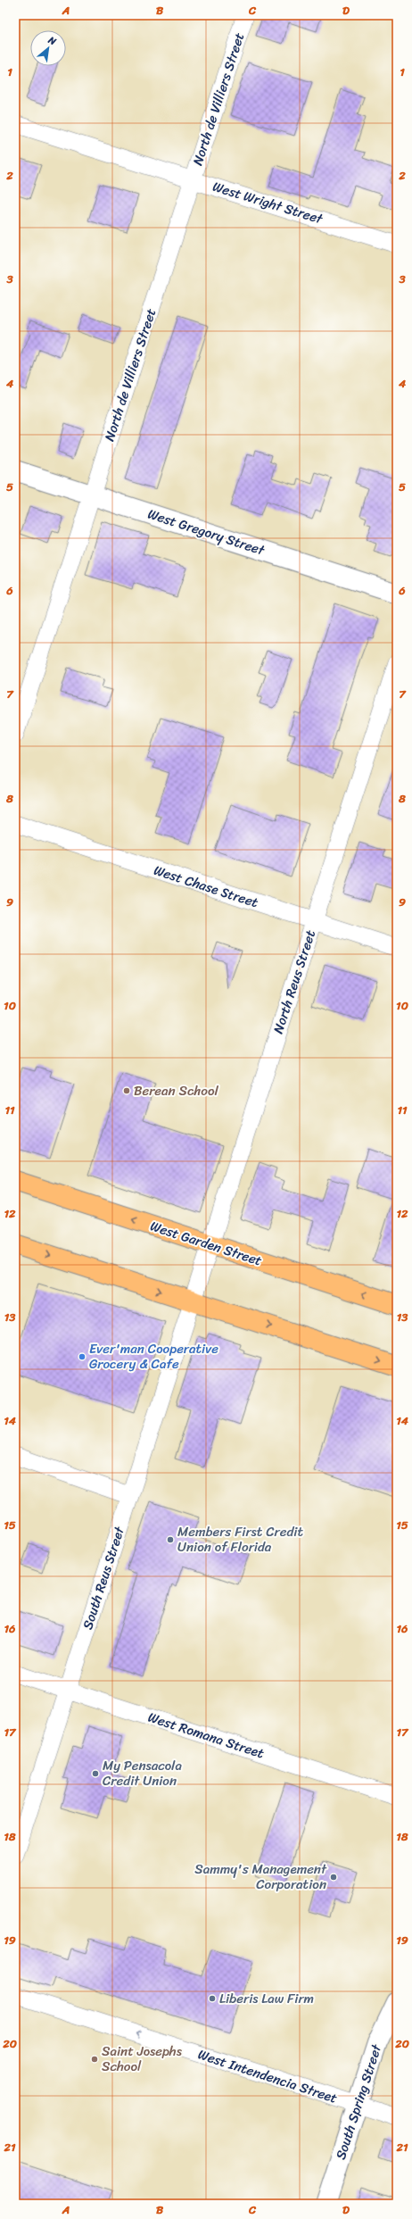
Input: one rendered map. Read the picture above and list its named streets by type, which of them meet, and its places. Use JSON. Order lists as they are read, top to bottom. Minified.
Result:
{"streets":{"main road":["West Garden Street"],"street":["North de Villiers Street","West Wright Street","West Gregory Street","West Chase Street","North Reus Street","South Reus Street","West Romana Street","West Intendencia Street","South Spring Street"]},"crossings":[["North de Villiers Street","West Wright Street"],["North de Villiers Street","West Gregory Street"],["West Chase Street","North Reus Street"],["North Reus Street","West Garden Street"],["North Reus Street","South Reus Street"],["South Reus Street","West Romana Street"],["West Intendencia Street","South Spring Street"]],"one_way":["West Intendencia Street"],"places":["Berean School","Ever'man Cooperative Grocery & Cafe","Members First Credit Union of Florida","My Pensacola Credit Union","Sammy's Management Corporation","Liberis Law Firm","Saint Josephs School"],"north":"top right","grid":{"columns":["A","B","C","D"],"rows":["1","2","3","4","5","6","7","8","9","10","11","12","13","14","15","16","17","18","19","20","21"]}}
